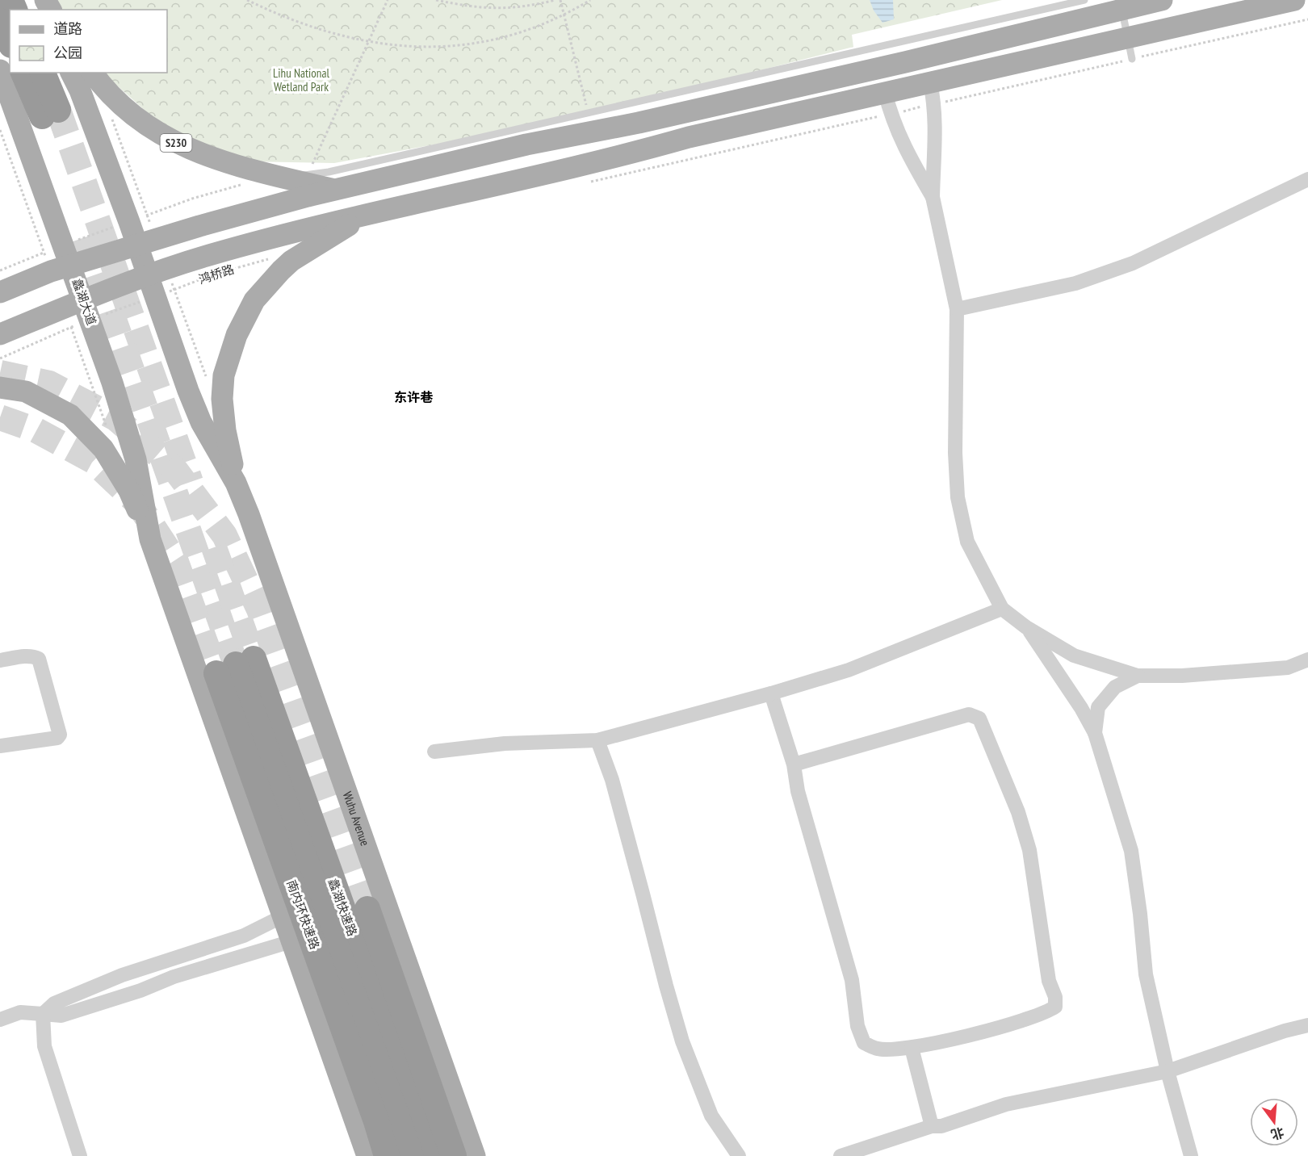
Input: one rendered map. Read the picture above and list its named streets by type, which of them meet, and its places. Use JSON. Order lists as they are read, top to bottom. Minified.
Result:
{"streets":{"highway":["蠡湖快速路","南内环快速路"],"main road":["S230","蠡湖大道","Wuhu Avenue"],"path":["鸿桥路"]},"crossings":[["鸿桥路","蠡湖大道"],["蠡湖快速路","南内环快速路"]],"districts":["东许巷"],"parks":["Lihu National Wetland Park"],"legend":["道路","公园"],"north":"bottom"}
